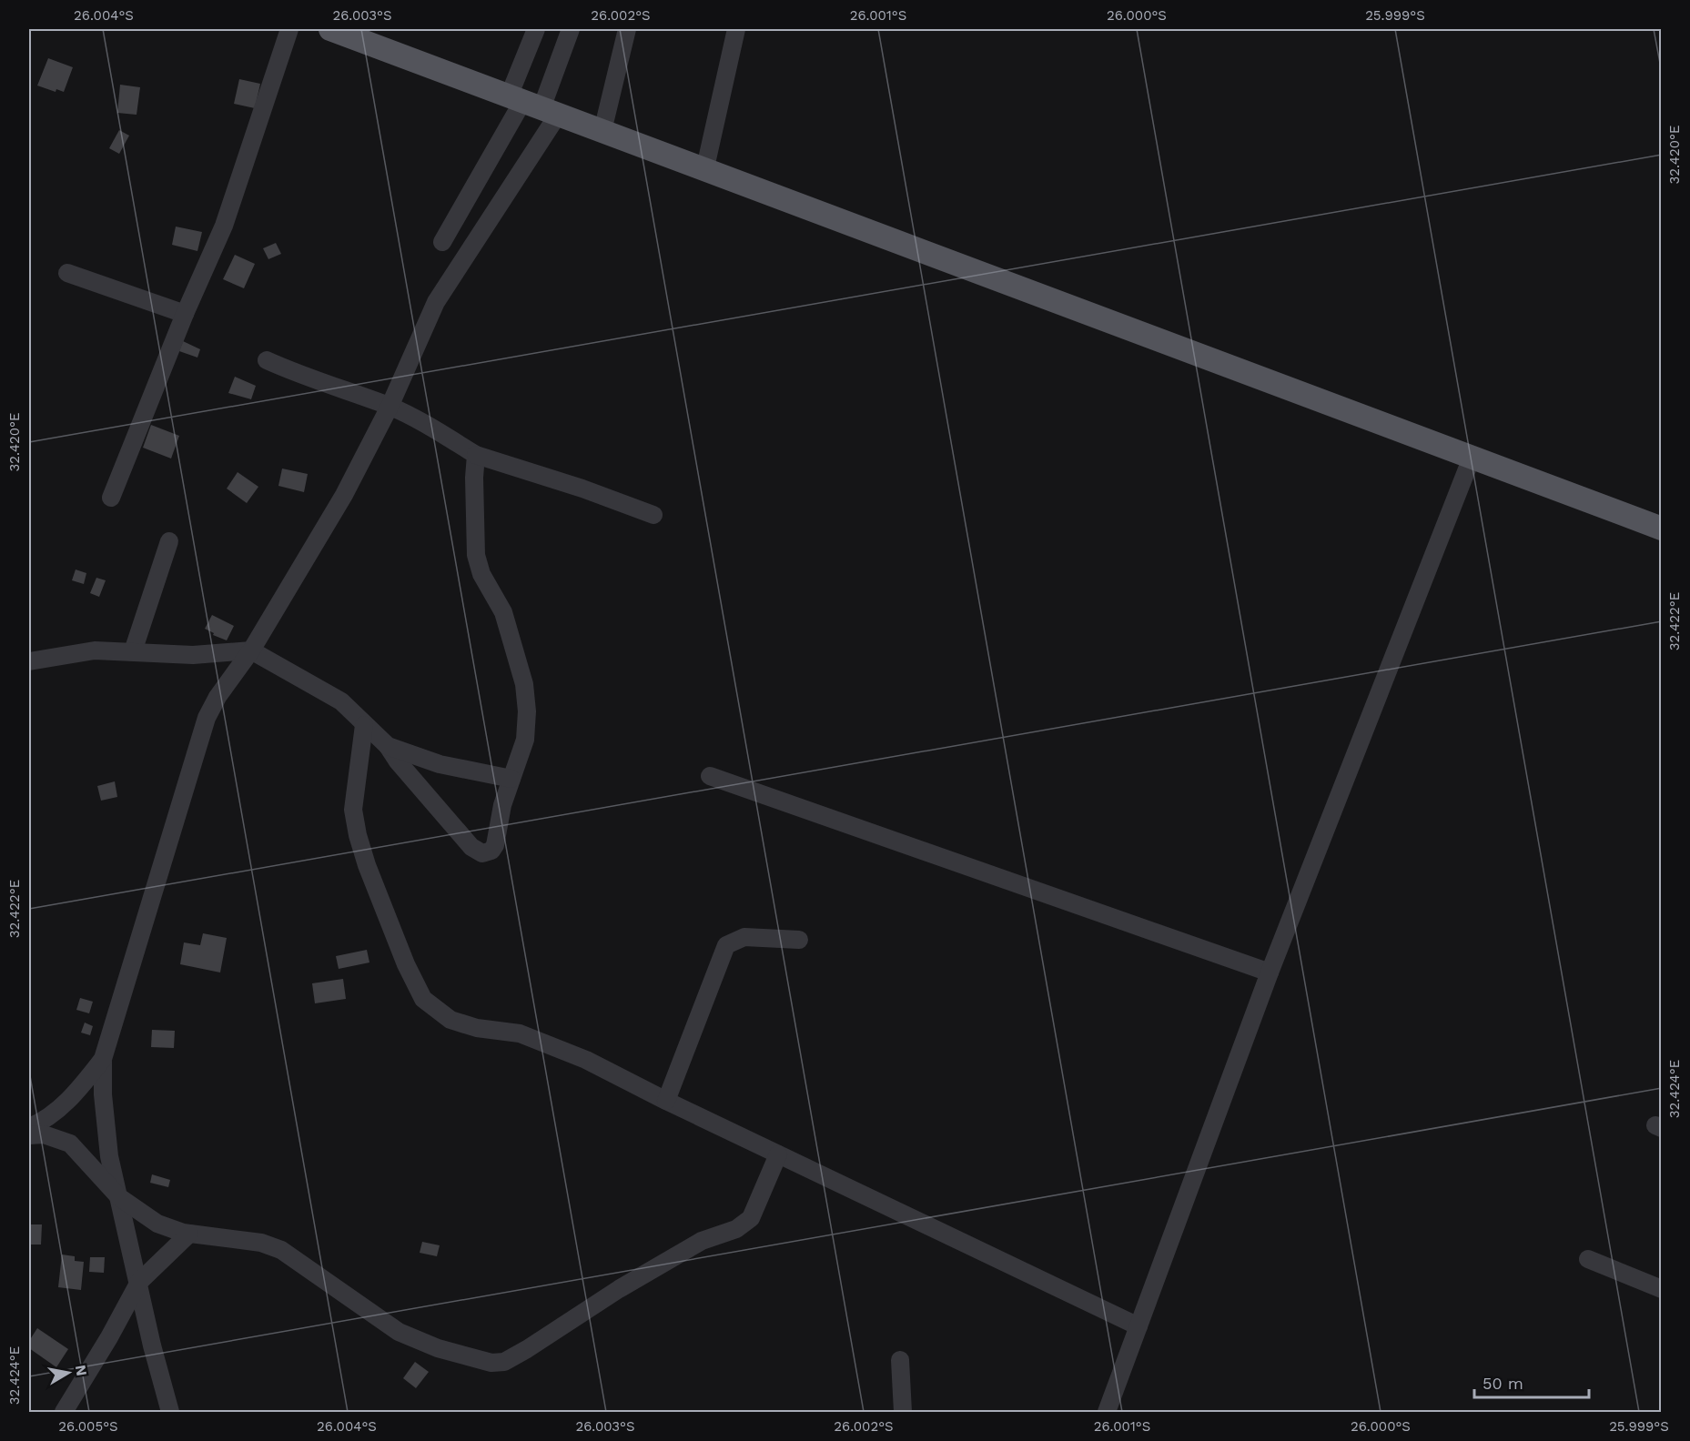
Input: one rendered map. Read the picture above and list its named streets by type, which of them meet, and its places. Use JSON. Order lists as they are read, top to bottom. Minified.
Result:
{"scale_bar":"50 m","north":"right","coordinates":["26.004°S","26.003°S","26.002°S","26.001°S","26.000°S","25.999°S","32.420°E","32.422°E","32.424°E","26.005°S"]}
